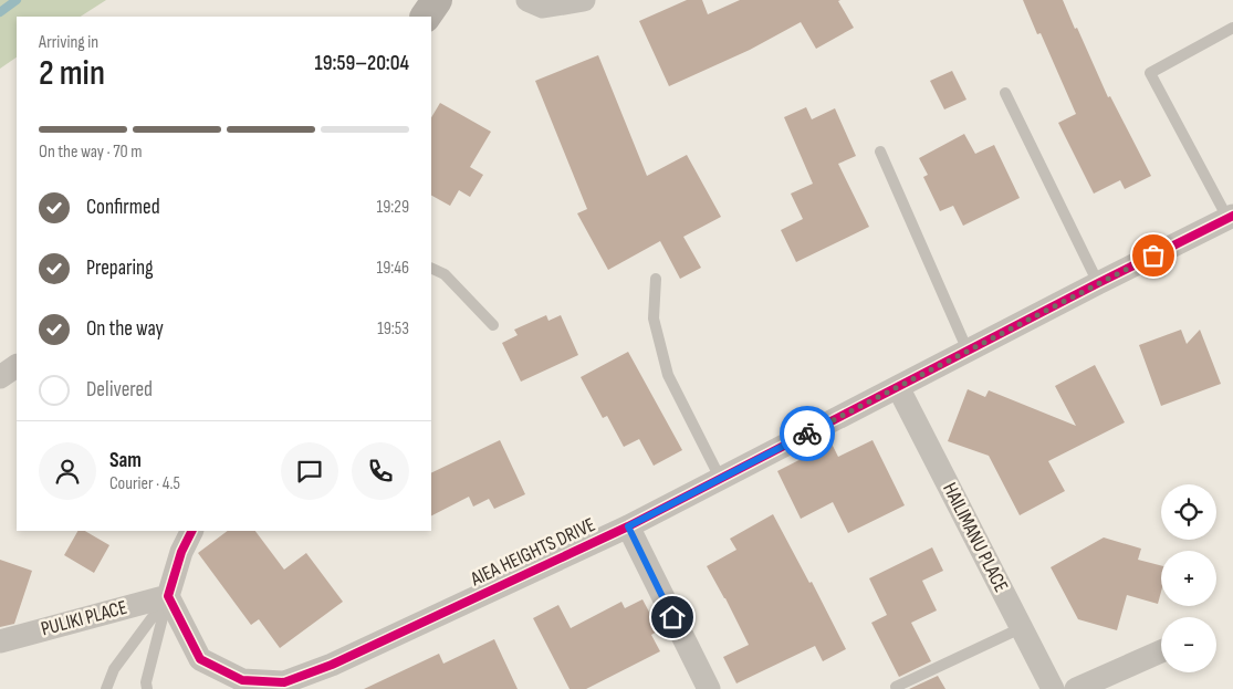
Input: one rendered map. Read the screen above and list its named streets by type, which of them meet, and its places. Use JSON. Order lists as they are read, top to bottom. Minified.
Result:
{"streets":{"street":["HAILIMANU PLACE","AIEA HEIGHTS DRIVE","PULIKI PLACE"]},"crossings":[["HAILIMANU PLACE","AIEA HEIGHTS DRIVE"],["AIEA HEIGHTS DRIVE","PULIKI PLACE"]],"page":{"heading":["2 min","Arriving in","19:59–20:04"],"panel":["Sam","Courier · 4.5"],"bar":"On the way · 70 m","list":[["Confirmed","19:29"],["Preparing","19:46"],["On the way","19:53"],"Delivered"],"map_buttons":["+","−"]}}
